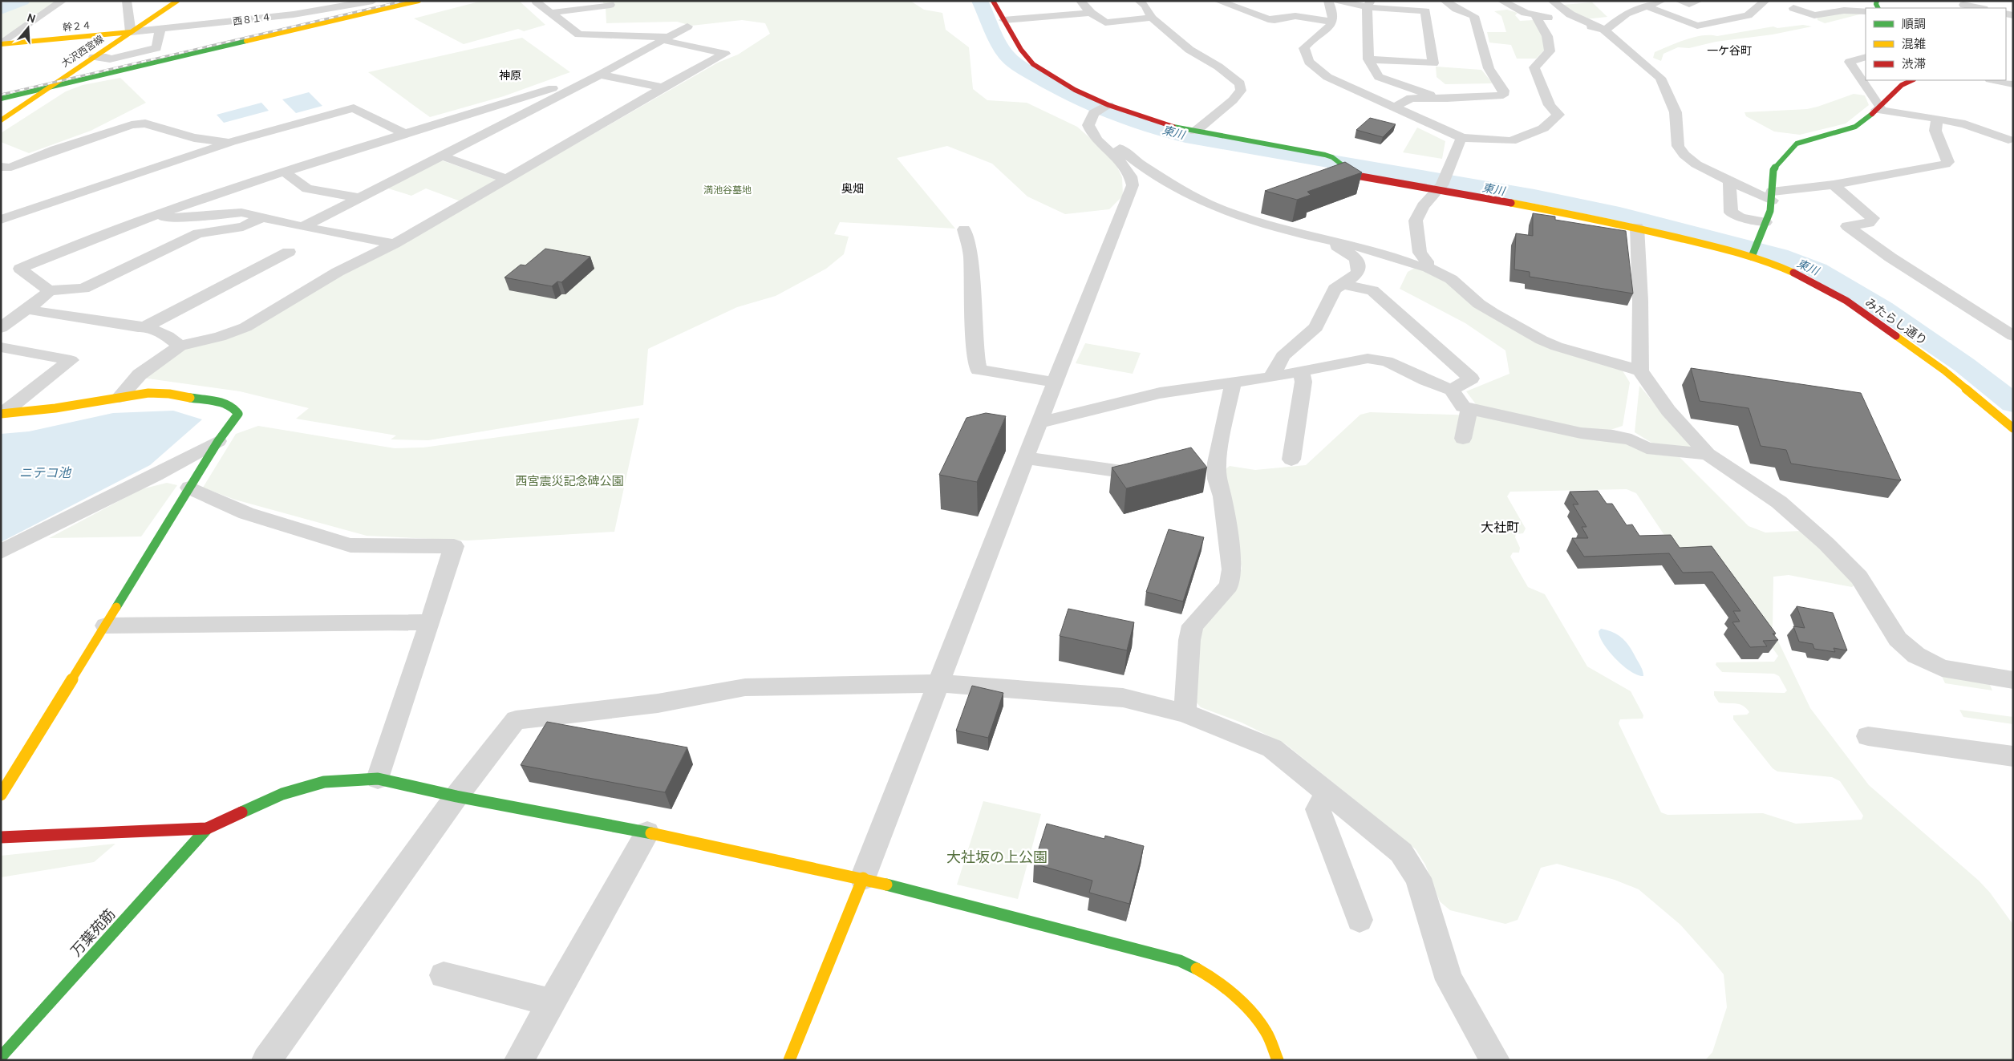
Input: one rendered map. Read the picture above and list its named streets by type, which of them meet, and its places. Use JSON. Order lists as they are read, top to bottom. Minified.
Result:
{"streets":{"street":["西８１４","幹２４","大沢西宮線","みたらし通り","万葉苑筋"]},"crossings":[["西８１４","幹２４"],["西８１４","大沢西宮線"],["幹２４","大沢西宮線"]],"districts":["一ケ谷町","神原","奥畑","大社町"],"water":["東川","ニテコ池"],"parks":["満池谷墓地","西宮震災記念碑公園","大社坂の上公園"],"legend":["順調","混雑","渋滞"],"north":"top"}
